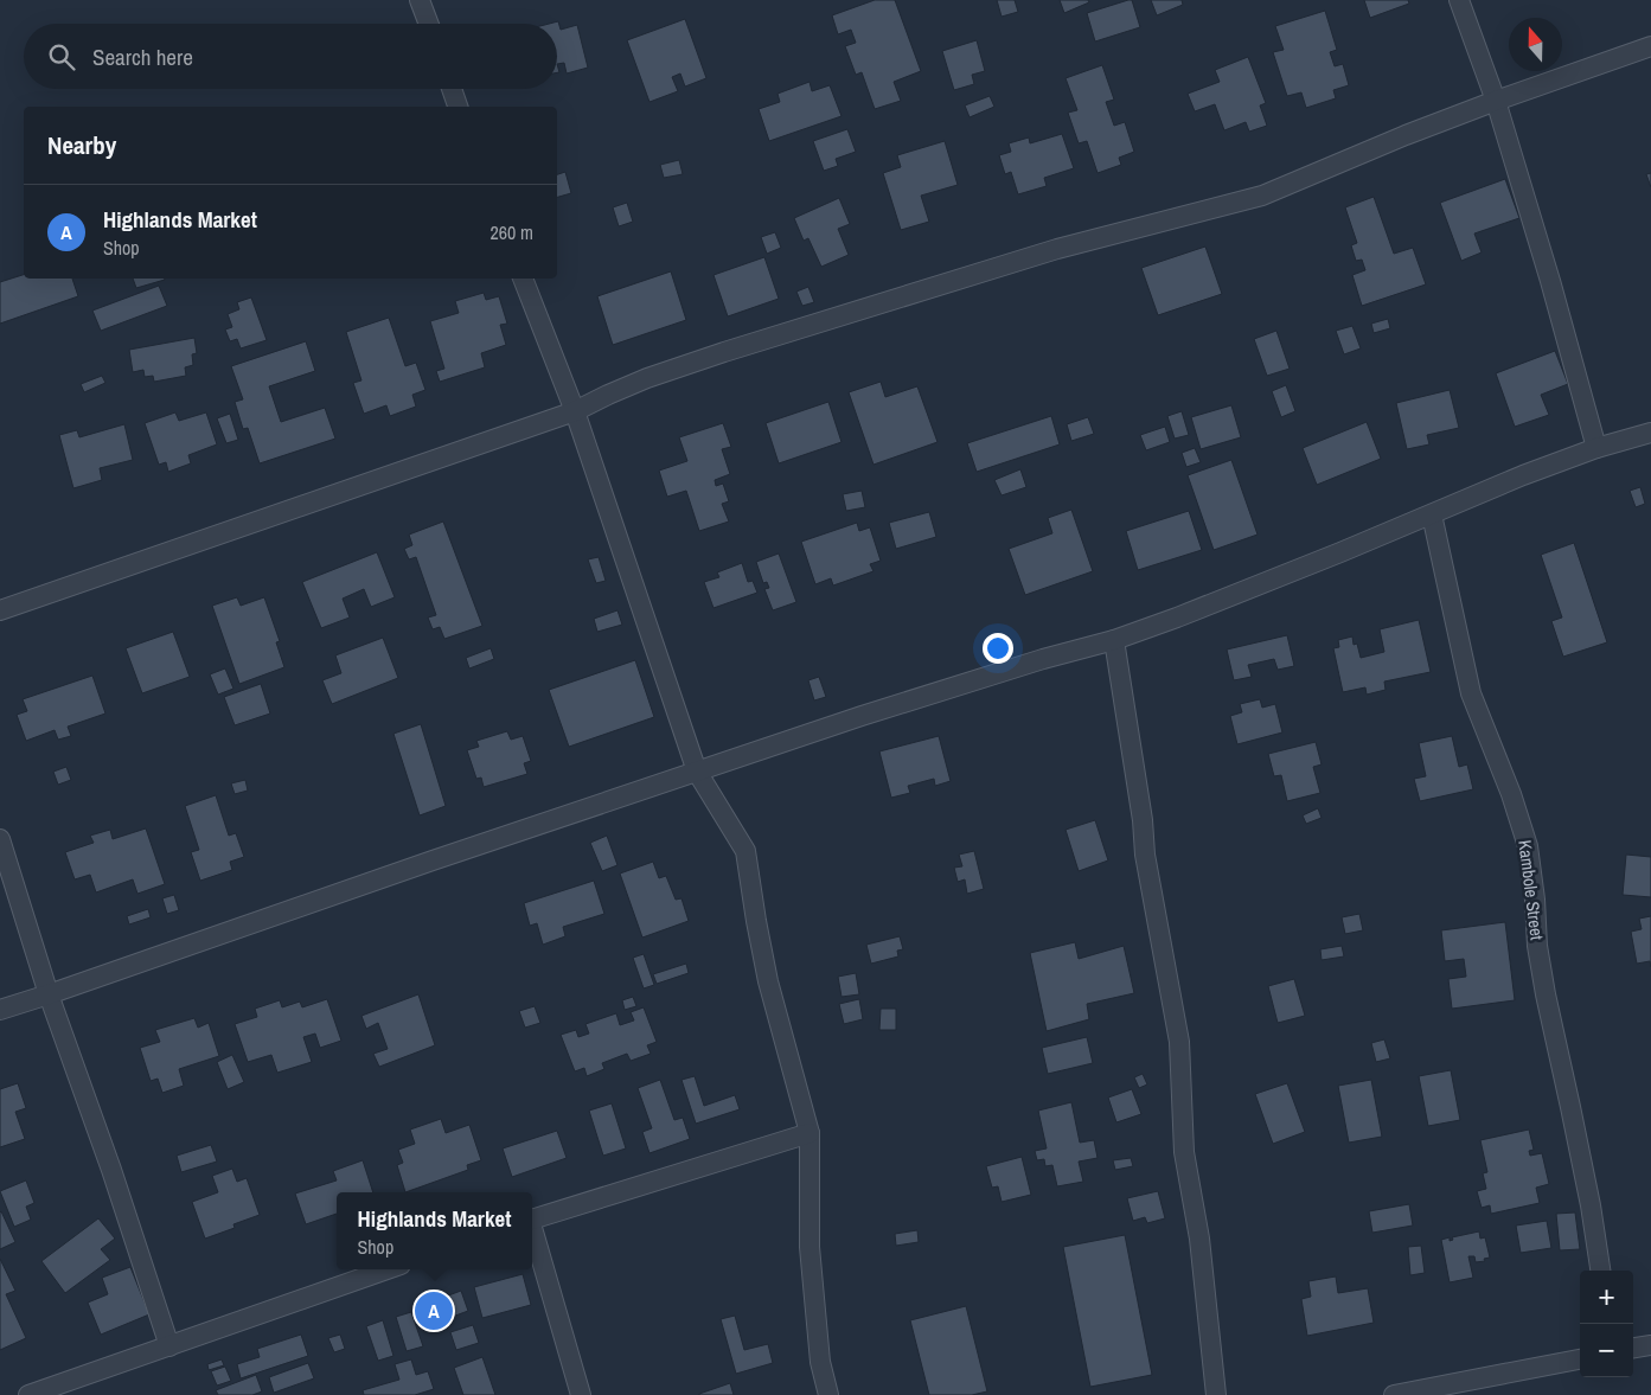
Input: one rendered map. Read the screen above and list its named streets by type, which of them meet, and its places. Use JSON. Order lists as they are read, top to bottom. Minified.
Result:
{"streets":{"street":["Kambole Street"]},"north":"top","page":{"search":"Search here","heading":"Nearby","list":[{"mark":"A","name":"Highlands Market","note":"Shop","value":"260 m"}],"popup":["Highlands Market","Shop"],"map_buttons":["+","−"],"pins":"A"}}
